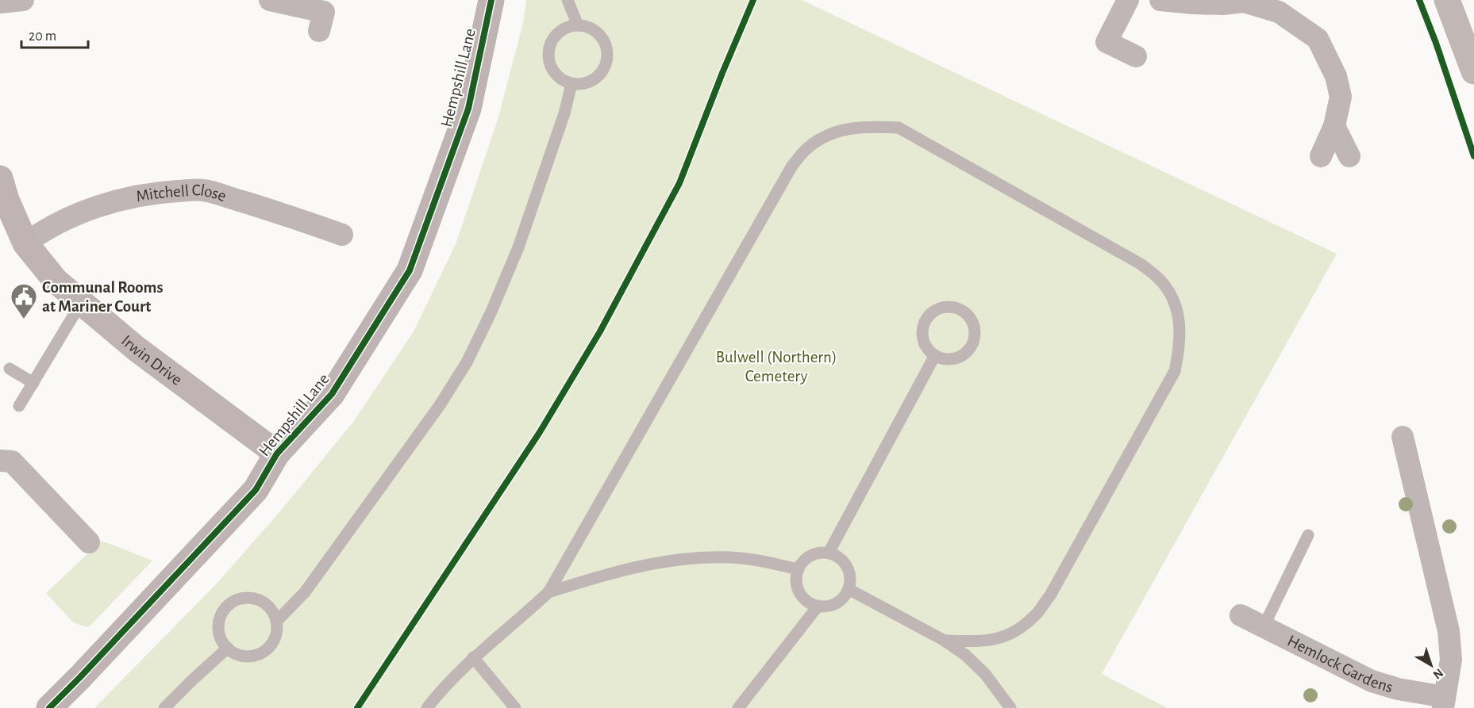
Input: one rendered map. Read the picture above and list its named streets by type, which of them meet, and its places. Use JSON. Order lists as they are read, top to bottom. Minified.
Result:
{"streets":{"street":["Hempshill Lane","Mitchell Close","Irwin Drive","Hemlock Gardens"]},"crossings":[["Hempshill Lane","Irwin Drive"],["Mitchell Close","Irwin Drive"]],"parks":["Bulwell (Northern) Cemetery"],"places":{"public building":["Communal Rooms at Mariner Court"]},"scale_bar":"20 m","north":"bottom right"}
